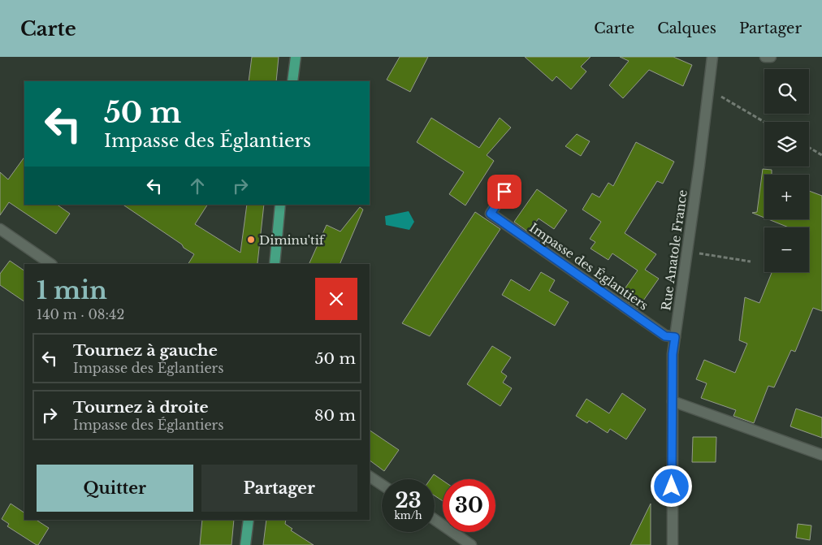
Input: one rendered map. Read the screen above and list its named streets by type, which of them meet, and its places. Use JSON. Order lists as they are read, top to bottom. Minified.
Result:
{"streets":{"street":["Rue Anatole France","Impasse des Églantiers"]},"crossings":[["Rue Anatole France","Impasse des Églantiers"]],"places":["Diminu'tif"],"page":{"header":"Carte","nav":["Carte","Calques","Partager"],"map_buttons":["+","−"],"turn":["50 m","Impasse des Églantiers"],"heading":["1 min","140 m · 08:42"],"list":[{"name":"Tournez à gauche","note":"Impasse des Églantiers","value":"50 m"},{"name":"Tournez à droite","note":"Impasse des Églantiers","value":"80 m"}],"buttons":["Quitter","Partager"],"speed":"23 km/h","limit":"30"}}
